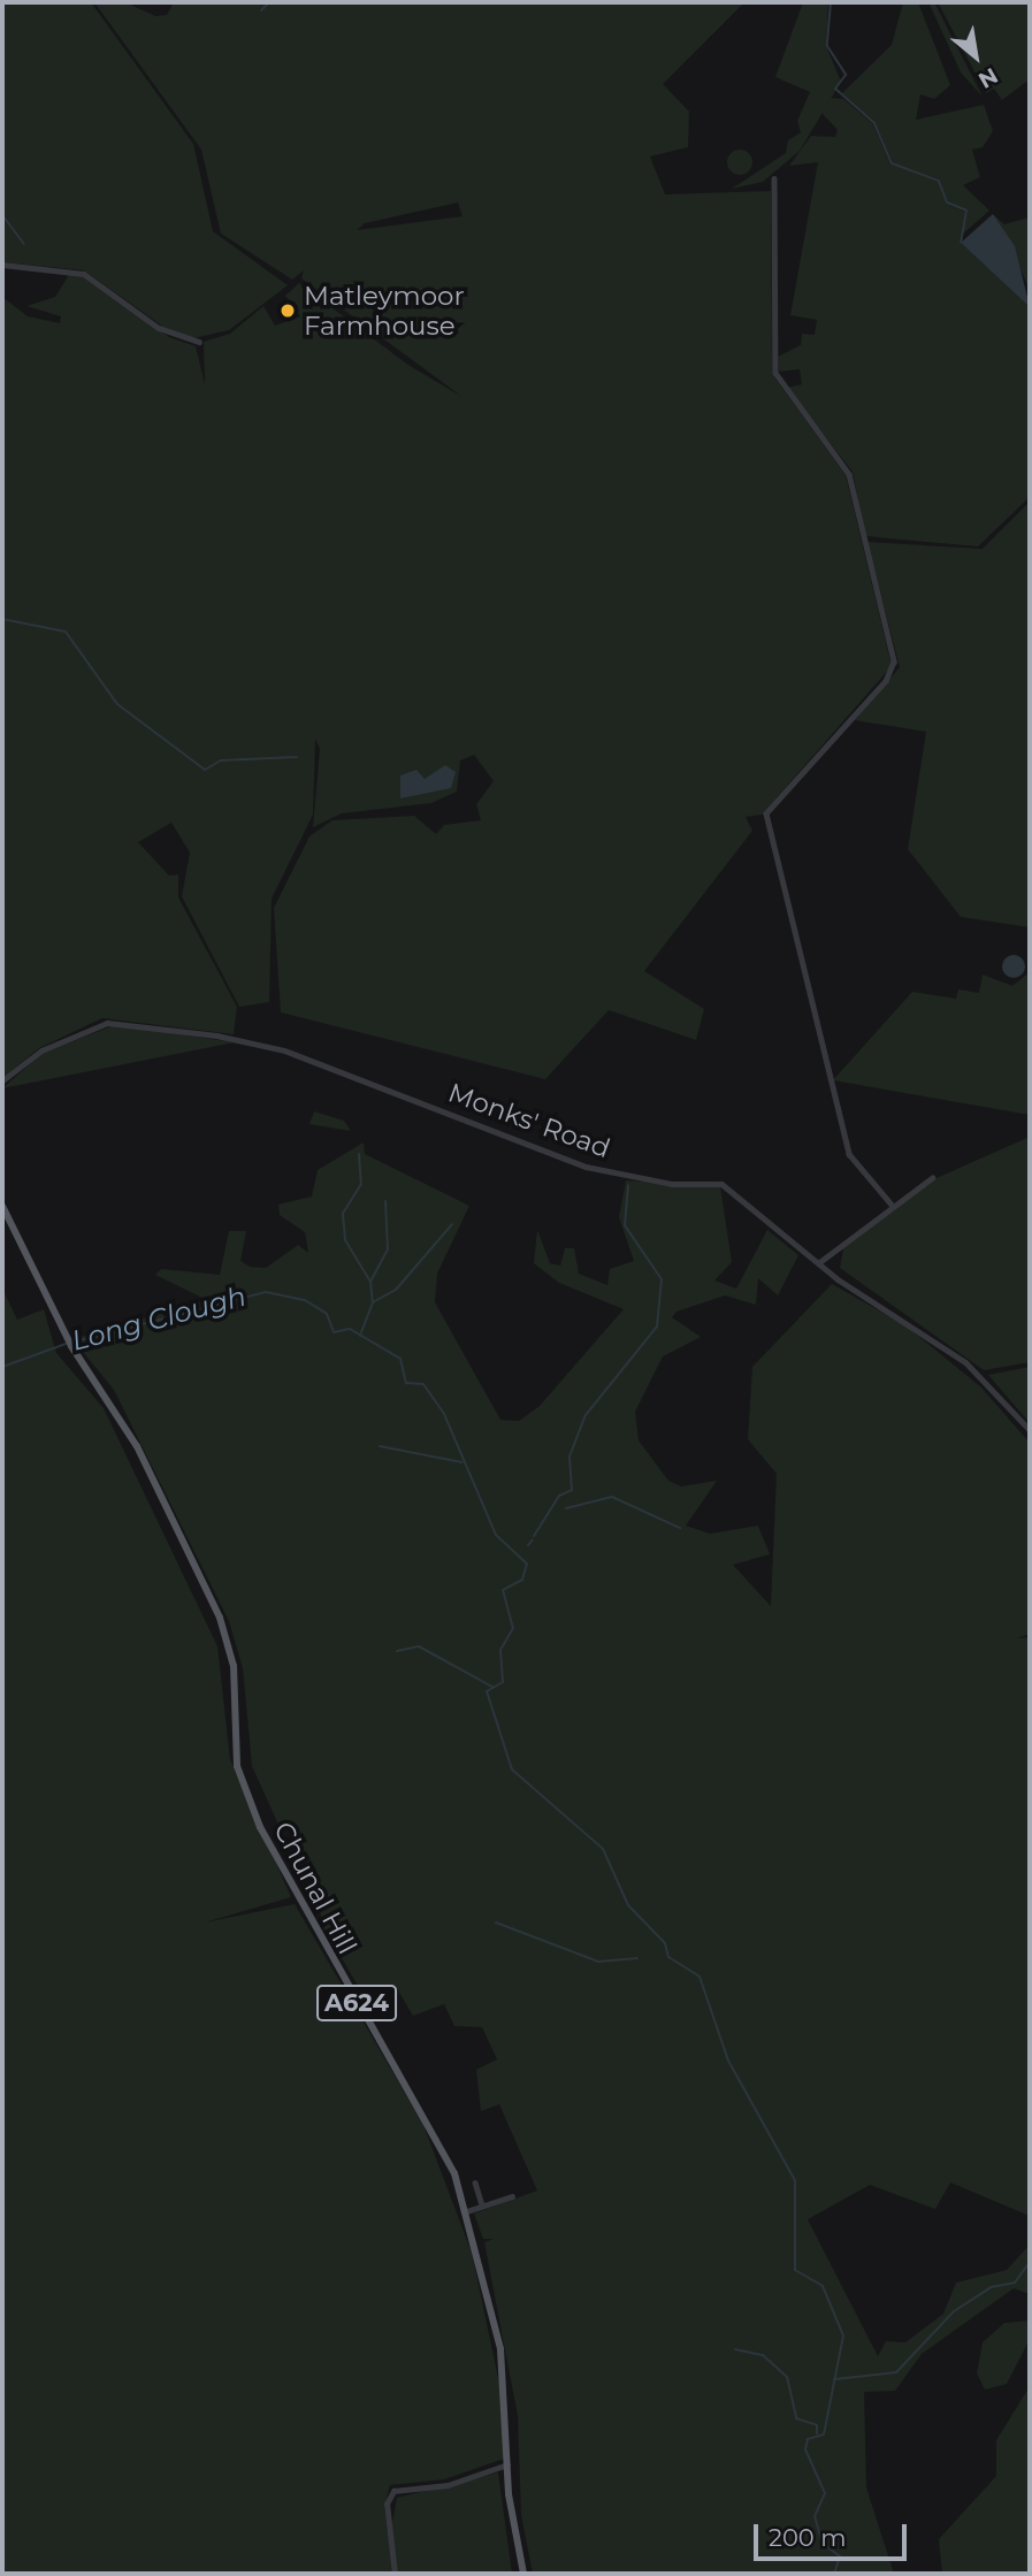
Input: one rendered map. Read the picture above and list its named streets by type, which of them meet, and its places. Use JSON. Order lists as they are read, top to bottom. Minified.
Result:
{"streets":{"main road":["Chunal Hill","A624"],"street":["Monks' Road"]},"crossings":[["Chunal Hill","A624"]],"water":["Long Clough"],"places":["Matleymoor Farmhouse"],"scale_bar":"200 m","north":"bottom right"}
